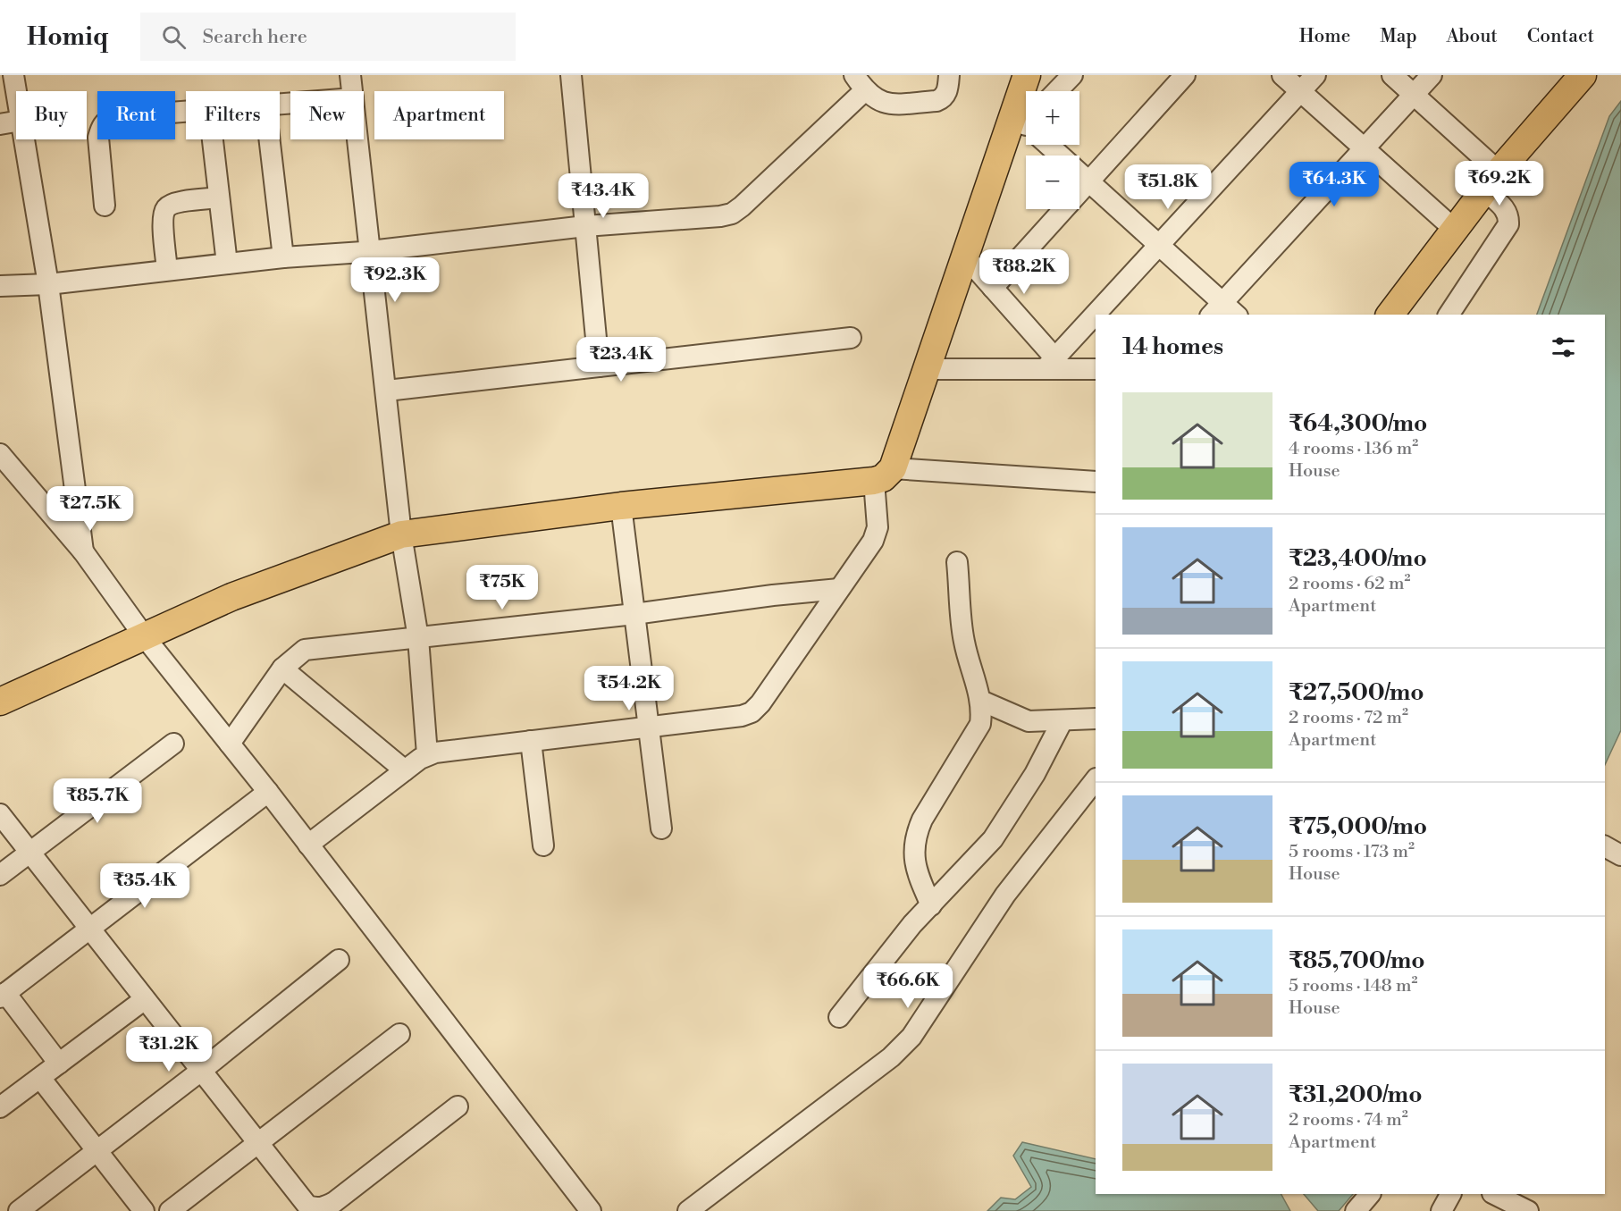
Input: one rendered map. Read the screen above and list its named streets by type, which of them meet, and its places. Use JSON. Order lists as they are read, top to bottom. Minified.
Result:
{"page":{"header":"Homiq","search":"Search here","nav":["Home","Map","About","Contact"],"map_buttons":["+","−"],"chip":["Buy","Rent","Filters","New","Apartment"],"price":["₹69.2K","₹64.3K","₹51.8K","₹43.4K","₹88.2K","₹92.3K","₹23.4K","₹27.5K","₹75K","₹54.2K","₹85.7K","₹35.4K","₹66.6K","₹31.2K"],"heading":"14 homes","list":[{"name":"₹64,300/mo","note":"4 rooms · 136 m² · House"},{"name":"₹23,400/mo","note":"2 rooms · 62 m² · Apartment"},{"name":"₹27,500/mo","note":"2 rooms · 72 m² · Apartment"},{"name":"₹75,000/mo","note":"5 rooms · 173 m² · House"},{"name":"₹85,700/mo","note":"5 rooms · 148 m² · House"},{"name":"₹31,200/mo","note":"2 rooms · 74 m² · Apartment"}]}}
